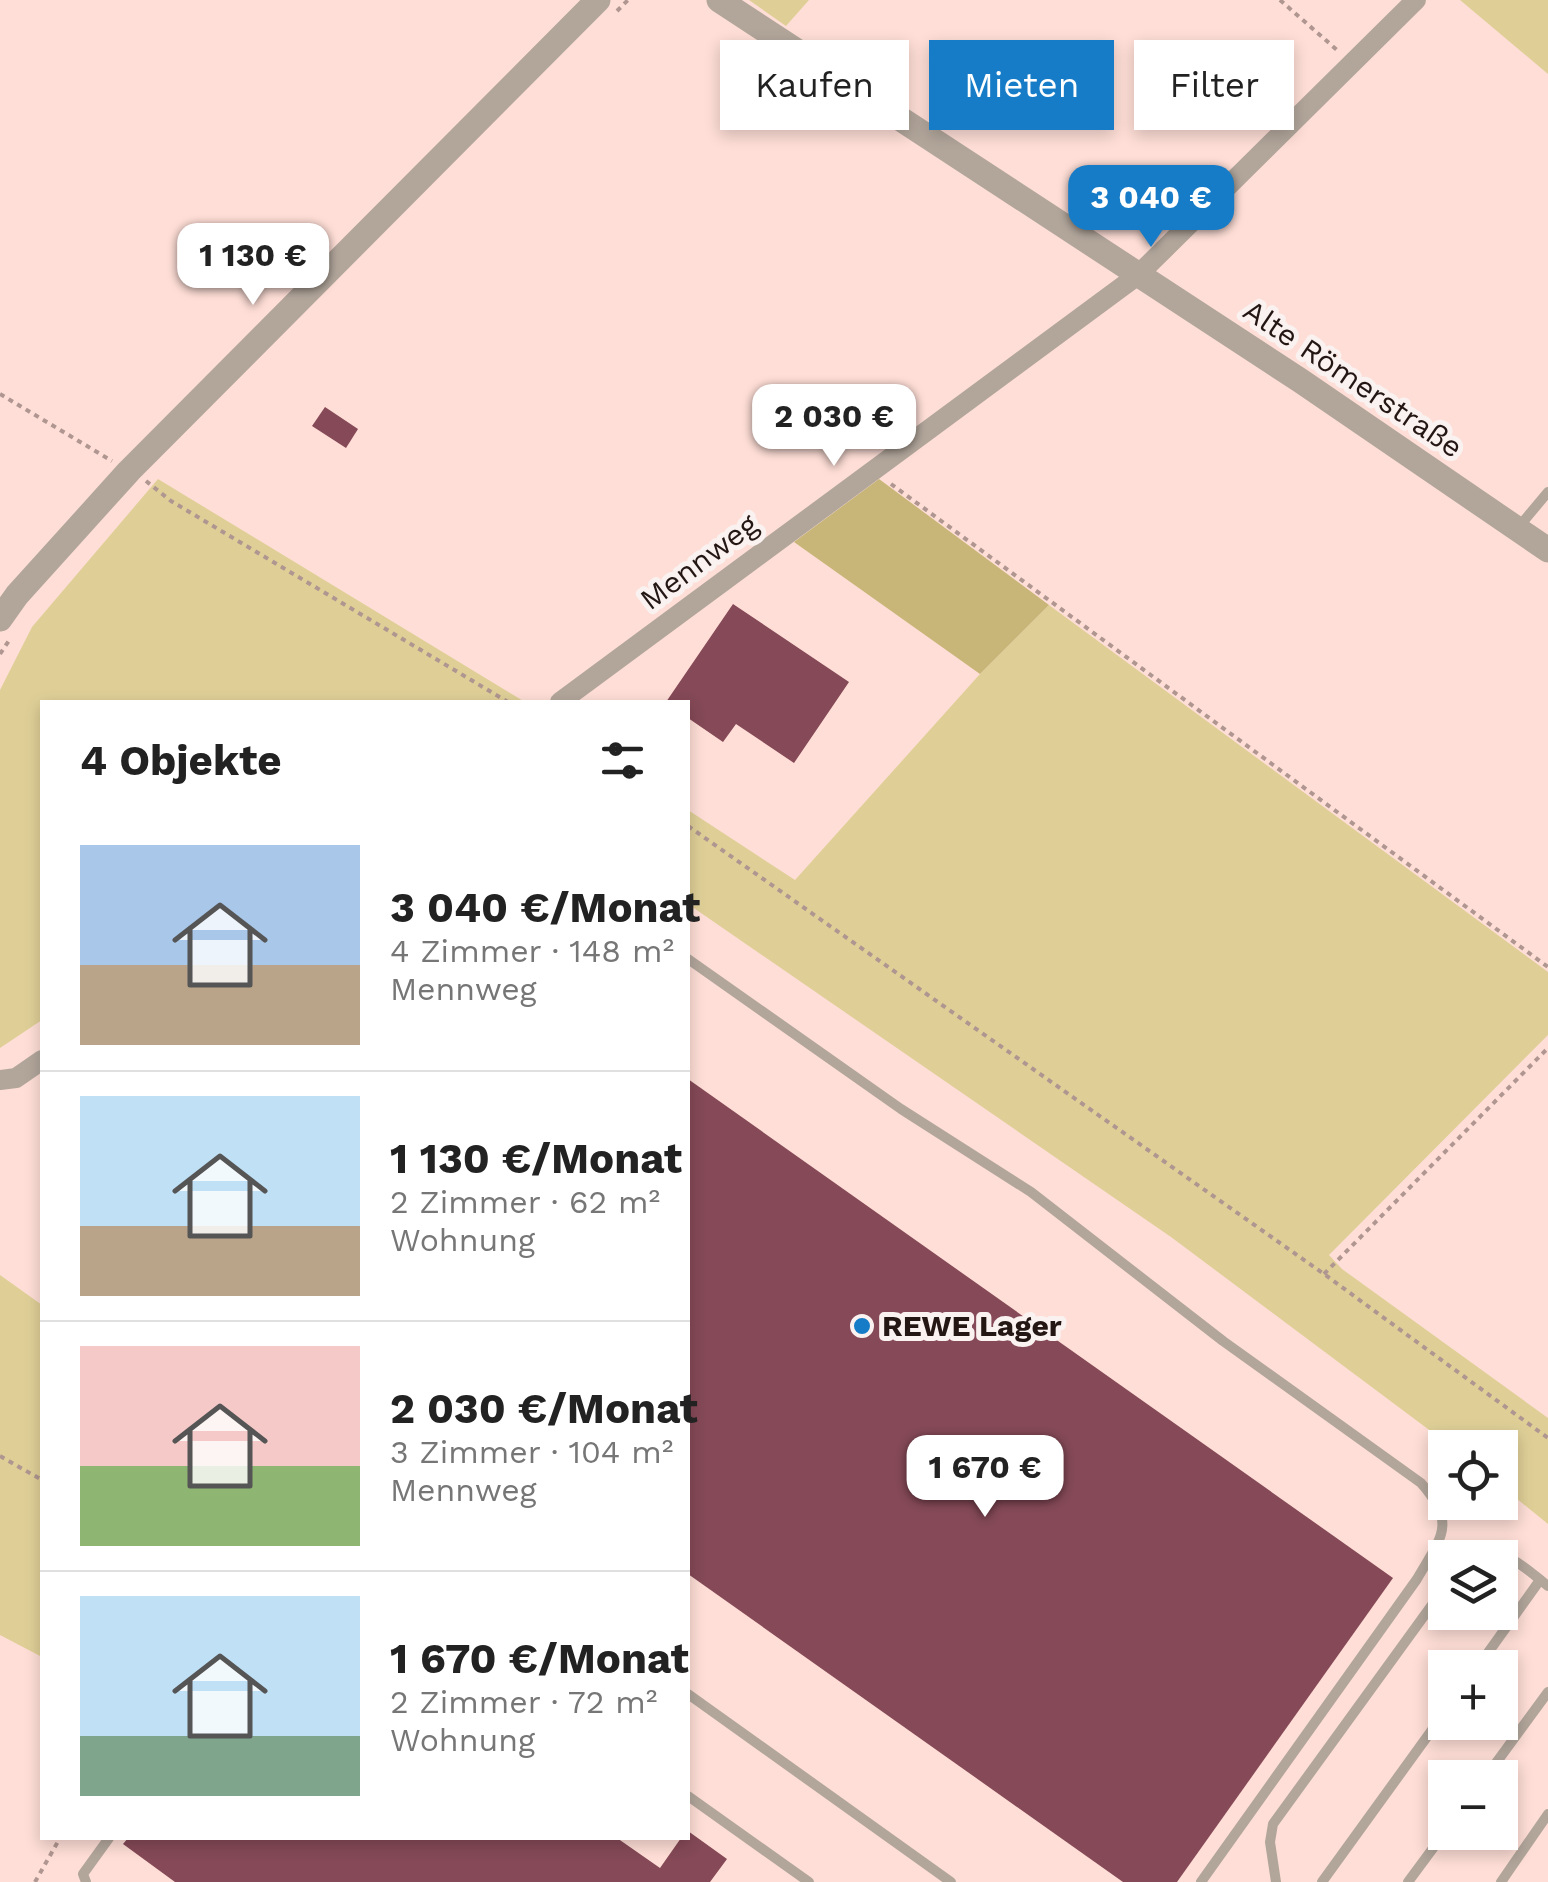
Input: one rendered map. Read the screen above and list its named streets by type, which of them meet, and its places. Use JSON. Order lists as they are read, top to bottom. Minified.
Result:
{"streets":{"street":["Alte Römerstraße","Mennweg"]},"crossings":[["Alte Römerstraße","Mennweg"]],"places":["REWE Lager"],"page":{"chip":["Kaufen","Mieten","Filter"],"price":["3 040 €","1 130 €","2 030 €","1 670 €"],"heading":"4 Objekte","list":[{"name":"3 040 €/Monat","note":"4 Zimmer · 148 m² · Mennweg"},{"name":"1 130 €/Monat","note":"2 Zimmer · 62 m² · Wohnung"},{"name":"2 030 €/Monat","note":"3 Zimmer · 104 m² · Mennweg"},{"name":"1 670 €/Monat","note":"2 Zimmer · 72 m² · Wohnung"}],"map_buttons":["+","−"]}}
